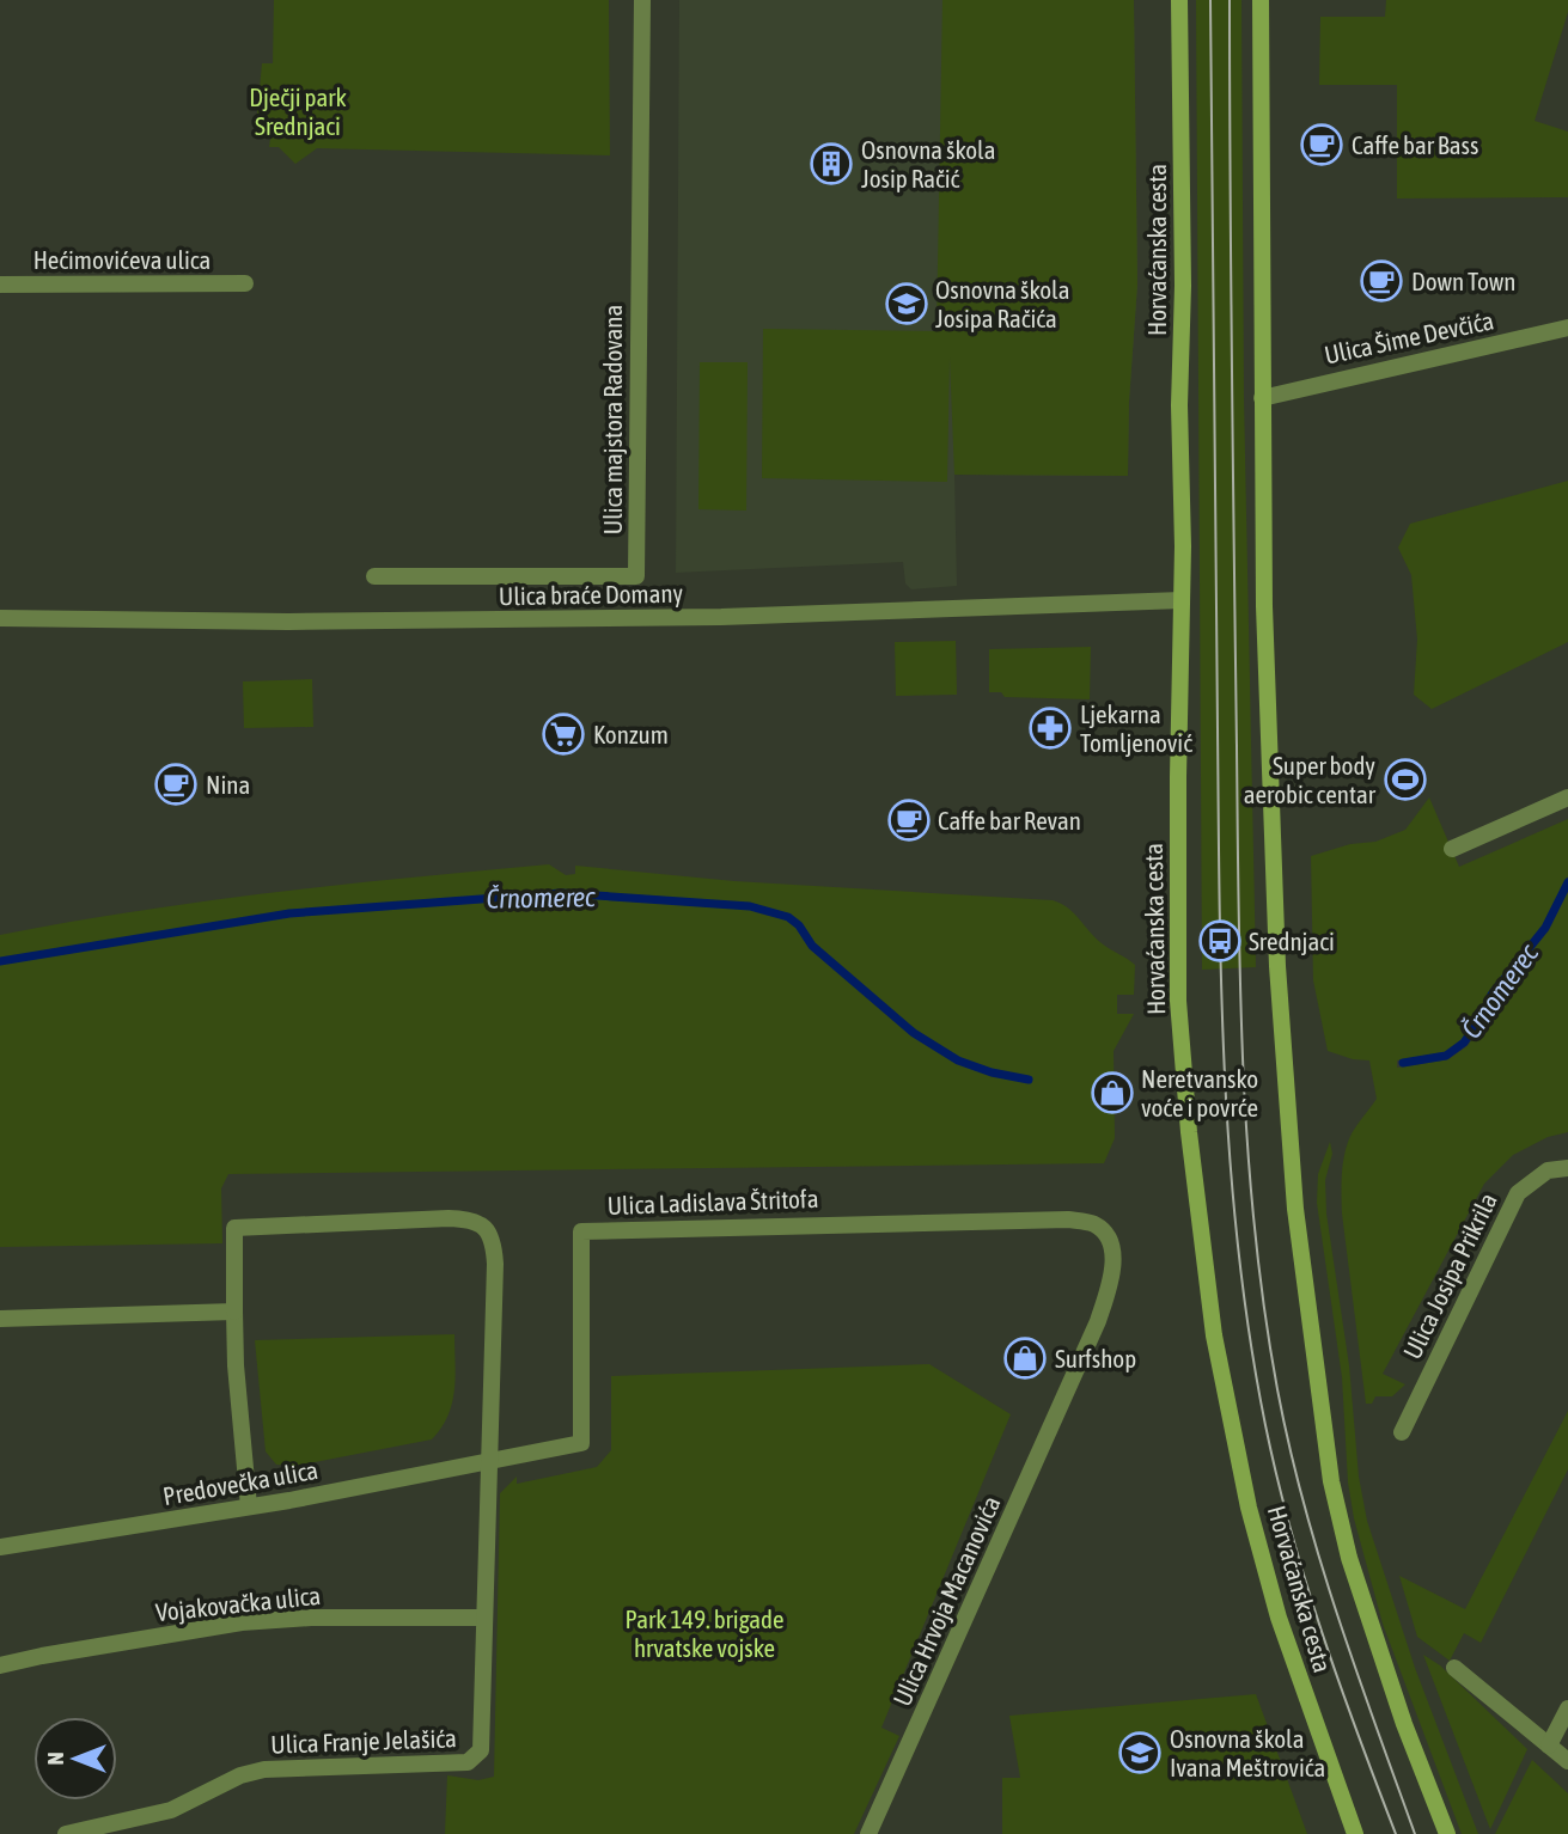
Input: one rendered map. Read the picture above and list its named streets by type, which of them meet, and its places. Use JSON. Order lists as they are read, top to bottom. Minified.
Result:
{"streets":{"street":["Horvaćanska cesta","Hećimovićeva ulica","Ulica Šime Devčića","Ulica majstora Radovana","Ulica braće Domany","Ulica Ladislava Štritofa","Ulica Josipa Prikrila","Predovečka ulica","Ulica Hrvoja Macanovića","Vojakovačka ulica","Ulica Franje Jelašića"]},"crossings":[["Horvaćanska cesta","Ulica braće Domany"],["Ulica Ladislava Štritofa","Predovečka ulica"],["Ulica Ladislava Štritofa","Ulica Hrvoja Macanovića"],["Ulica Ladislava Štritofa","Ulica Franje Jelašića"],["Predovečka ulica","Ulica Franje Jelašića"],["Vojakovačka ulica","Ulica Franje Jelašića"]],"water":["Črnomerec"],"parks":["Dječji park Srednjaci","Park 149. brigade hrvatske vojske"],"places":{"cafe":["Caffe bar Bass","Down Town","Nina","Caffe bar Revan"],"building":["Osnovna škola Josip Račić"],"school or university":["Osnovna škola Josipa Račića","Osnovna škola Ivana Meštrovića"],"pharmacy":["Ljekarna Tomljenović"],"supermarket":["Konzum"],"sports":["Super body aerobic centar"],"bus stop":["Srednjaci"],"shop":["Neretvansko voće i povrće","Surfshop"]},"north":"left"}
